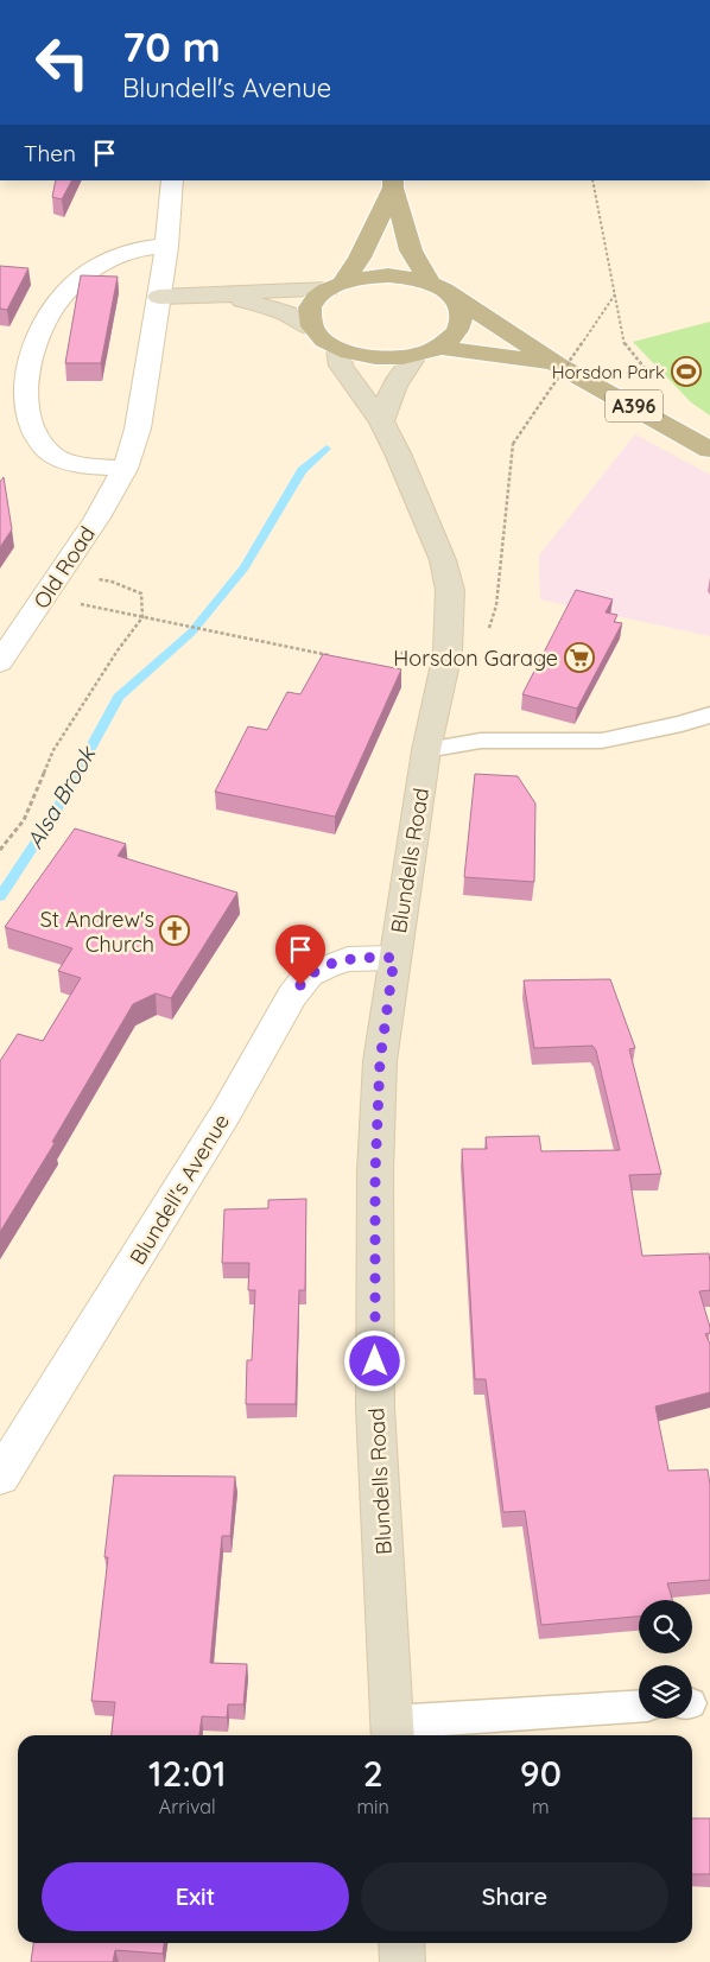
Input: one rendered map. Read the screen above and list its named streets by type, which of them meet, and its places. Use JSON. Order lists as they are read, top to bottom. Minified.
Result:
{"streets":{"main road":["A396"],"street":["Old Road","Blundells Road","Blundell's Avenue"]},"crossings":[["A396","Blundells Road"],["Blundells Road","Blundell's Avenue"]],"water":["Alsa Brook"],"places":{"sports":["Horsdon Park"],"supermarket":["Horsdon Garage"],"church":["St Andrew's Church"]},"page":{"turn":["70 m","Blundell's Avenue"],"then":"Then","eta":["12:01","Arrival","2","min","90","m"],"buttons":["Exit","Share"]}}
